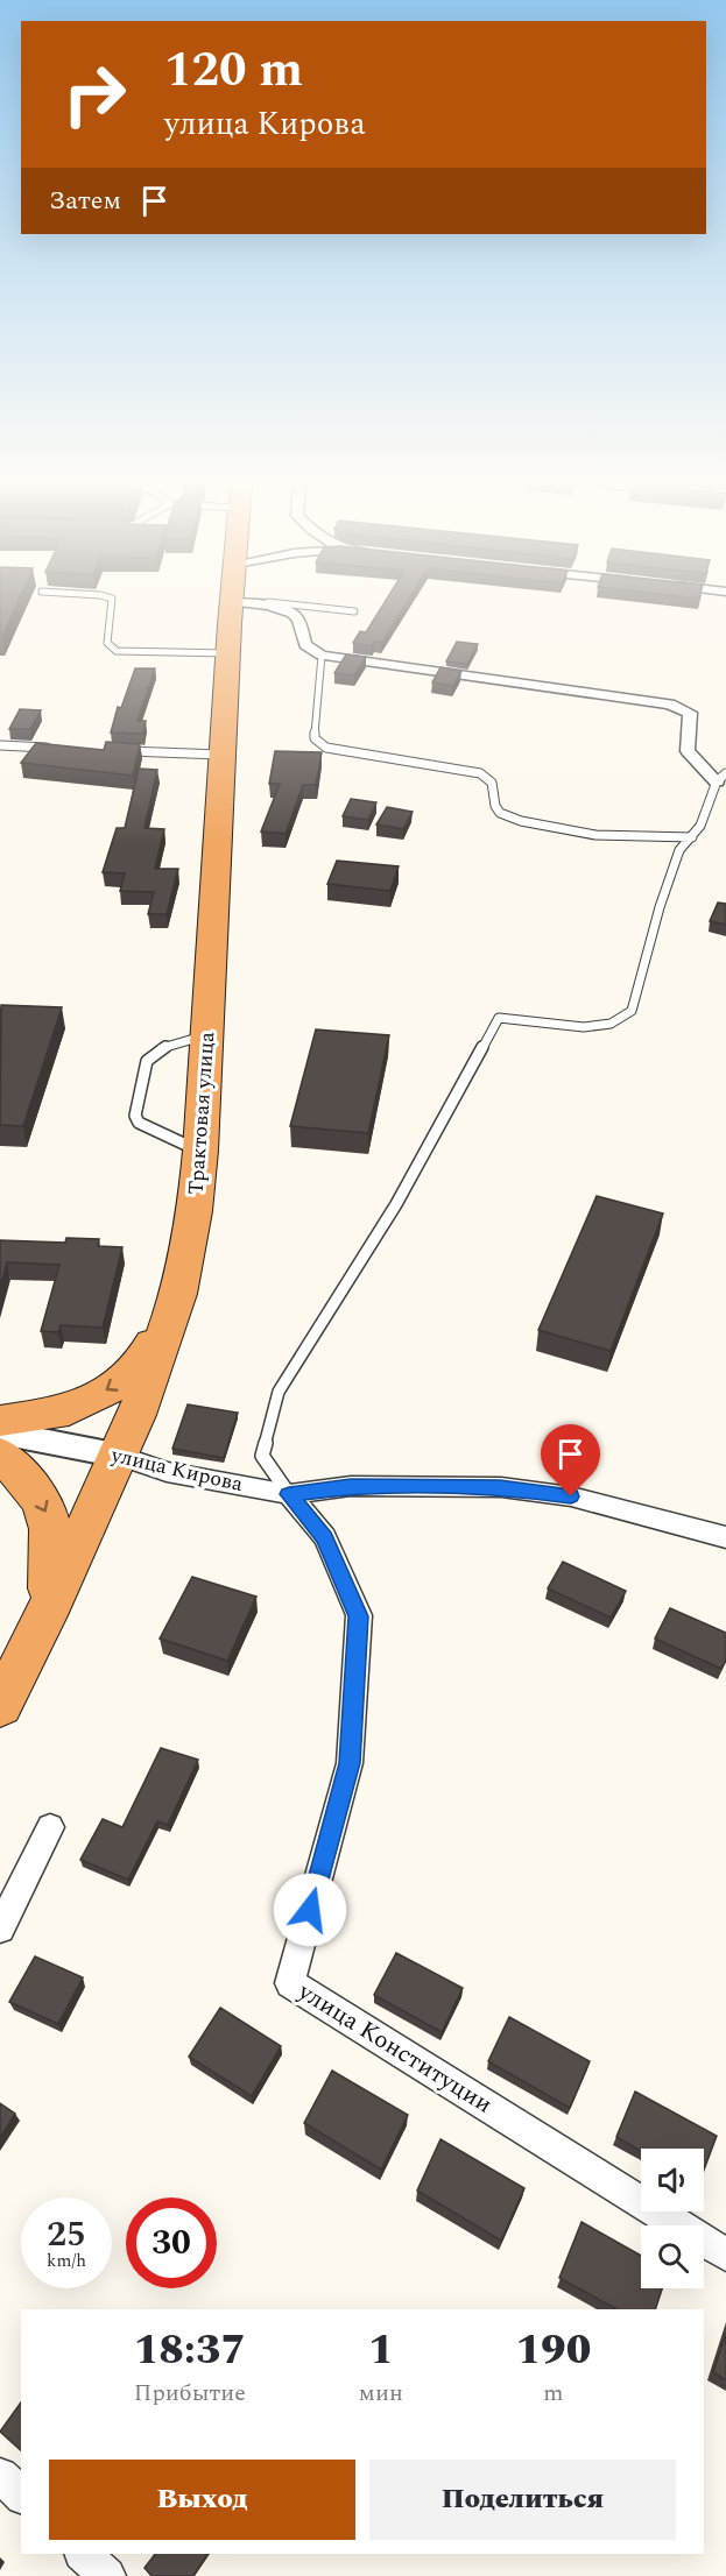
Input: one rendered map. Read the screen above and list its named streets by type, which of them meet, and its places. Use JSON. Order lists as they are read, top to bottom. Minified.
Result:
{"streets":{"highway":["Трактовая улица"],"street":["улица Кирова","улица Конституции"]},"crossings":[["Трактовая улица","улица Кирова"],["улица Кирова","улица Конституции"]],"page":{"turn":["120 m","улица Кирова"],"then":"Затем","speed":"25 km/h","limit":"30","eta":["18:37","Прибытие","1","мин","190","m"],"buttons":["Выход","Поделиться"]}}
